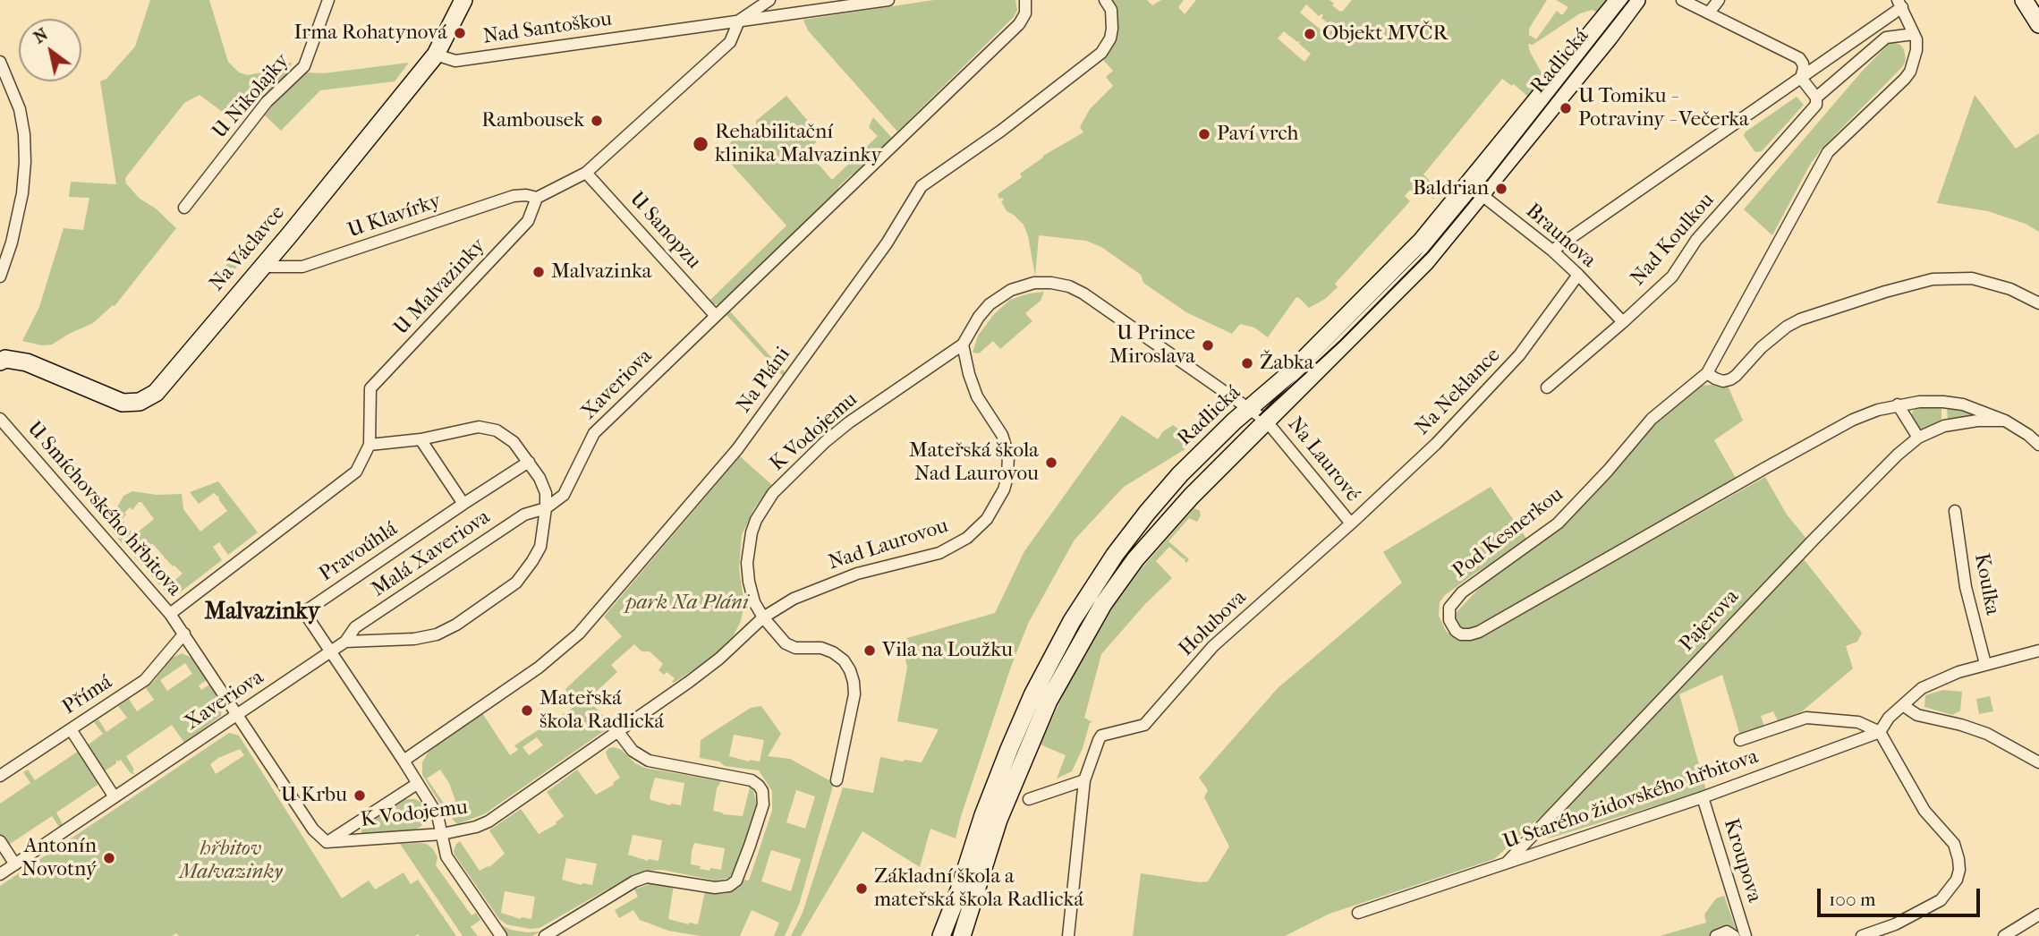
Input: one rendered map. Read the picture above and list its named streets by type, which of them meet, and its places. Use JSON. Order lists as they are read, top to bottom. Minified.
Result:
{"streets":{"main road":["Radlická","Na Václavce"],"street":["Nad Santoškou","U Nikolajky","U Klavírky","U Sanopzu","Braunova","Nad Koulkou","U Malvazinky","Na Pláni","Xaveriova","Na Neklance","K Vodojemu","Na Laurové","U Smíchovského hřbitova","Pod Kesnerkou","Nad Laurovou","Pravoúhlá","Malá Xaveriova","Koulka","Pajerova","Holubova","Přímá","U Starého židovského hřbitova","Kroupova"]},"crossings":[["Nad Santoškou","Na Václavce"],["Radlická","Braunova"],["Radlická","K Vodojemu"],["Radlická","Na Laurové"],["U Klavírky","Na Václavce"],["U Klavírky","U Malvazinky"],["U Sanopzu","Xaveriova"],["Braunova","Nad Koulkou"],["Braunova","Na Neklance"],["U Malvazinky","U Smíchovského hřbitova"],["Na Pláni","Pravoúhlá"],["Xaveriova","U Smíchovského hřbitova"],["Xaveriova","Pravoúhlá"],["Xaveriova","Malá Xaveriova"],["Na Neklance","Na Laurové"],["Na Neklance","Holubova"],["K Vodojemu","Na Laurové"],["K Vodojemu","U Smíchovského hřbitova"],["K Vodojemu","Nad Laurovou"],["K Vodojemu","Pravoúhlá"],["Na Laurové","Holubova"],["U Smíchovského hřbitova","Přímá"],["Pajerova","U Starého židovského hřbitova"],["U Starého židovského hřbitova","Kroupova"]],"districts":["Malvazinky"],"parks":["park Na Pláni","hřbitov Malvazinky"],"places":["Irma Rohatynová","Objekt MVČR","U Tomiku - Potraviny - Večerka","Rambousek","Paví vrch","Rehabilitační klinika Malvazinky","Baldrian","Malvazinka","U Prince Miroslava","Žabka","Mateřská škola Nad Laurovou","Vila na Loužku","Mateřská škola Radlická","U Krbu","Antonín Novotný","Základní škola a mateřská škola Radlická"],"scale_bar":"100 m","north":"top left"}
